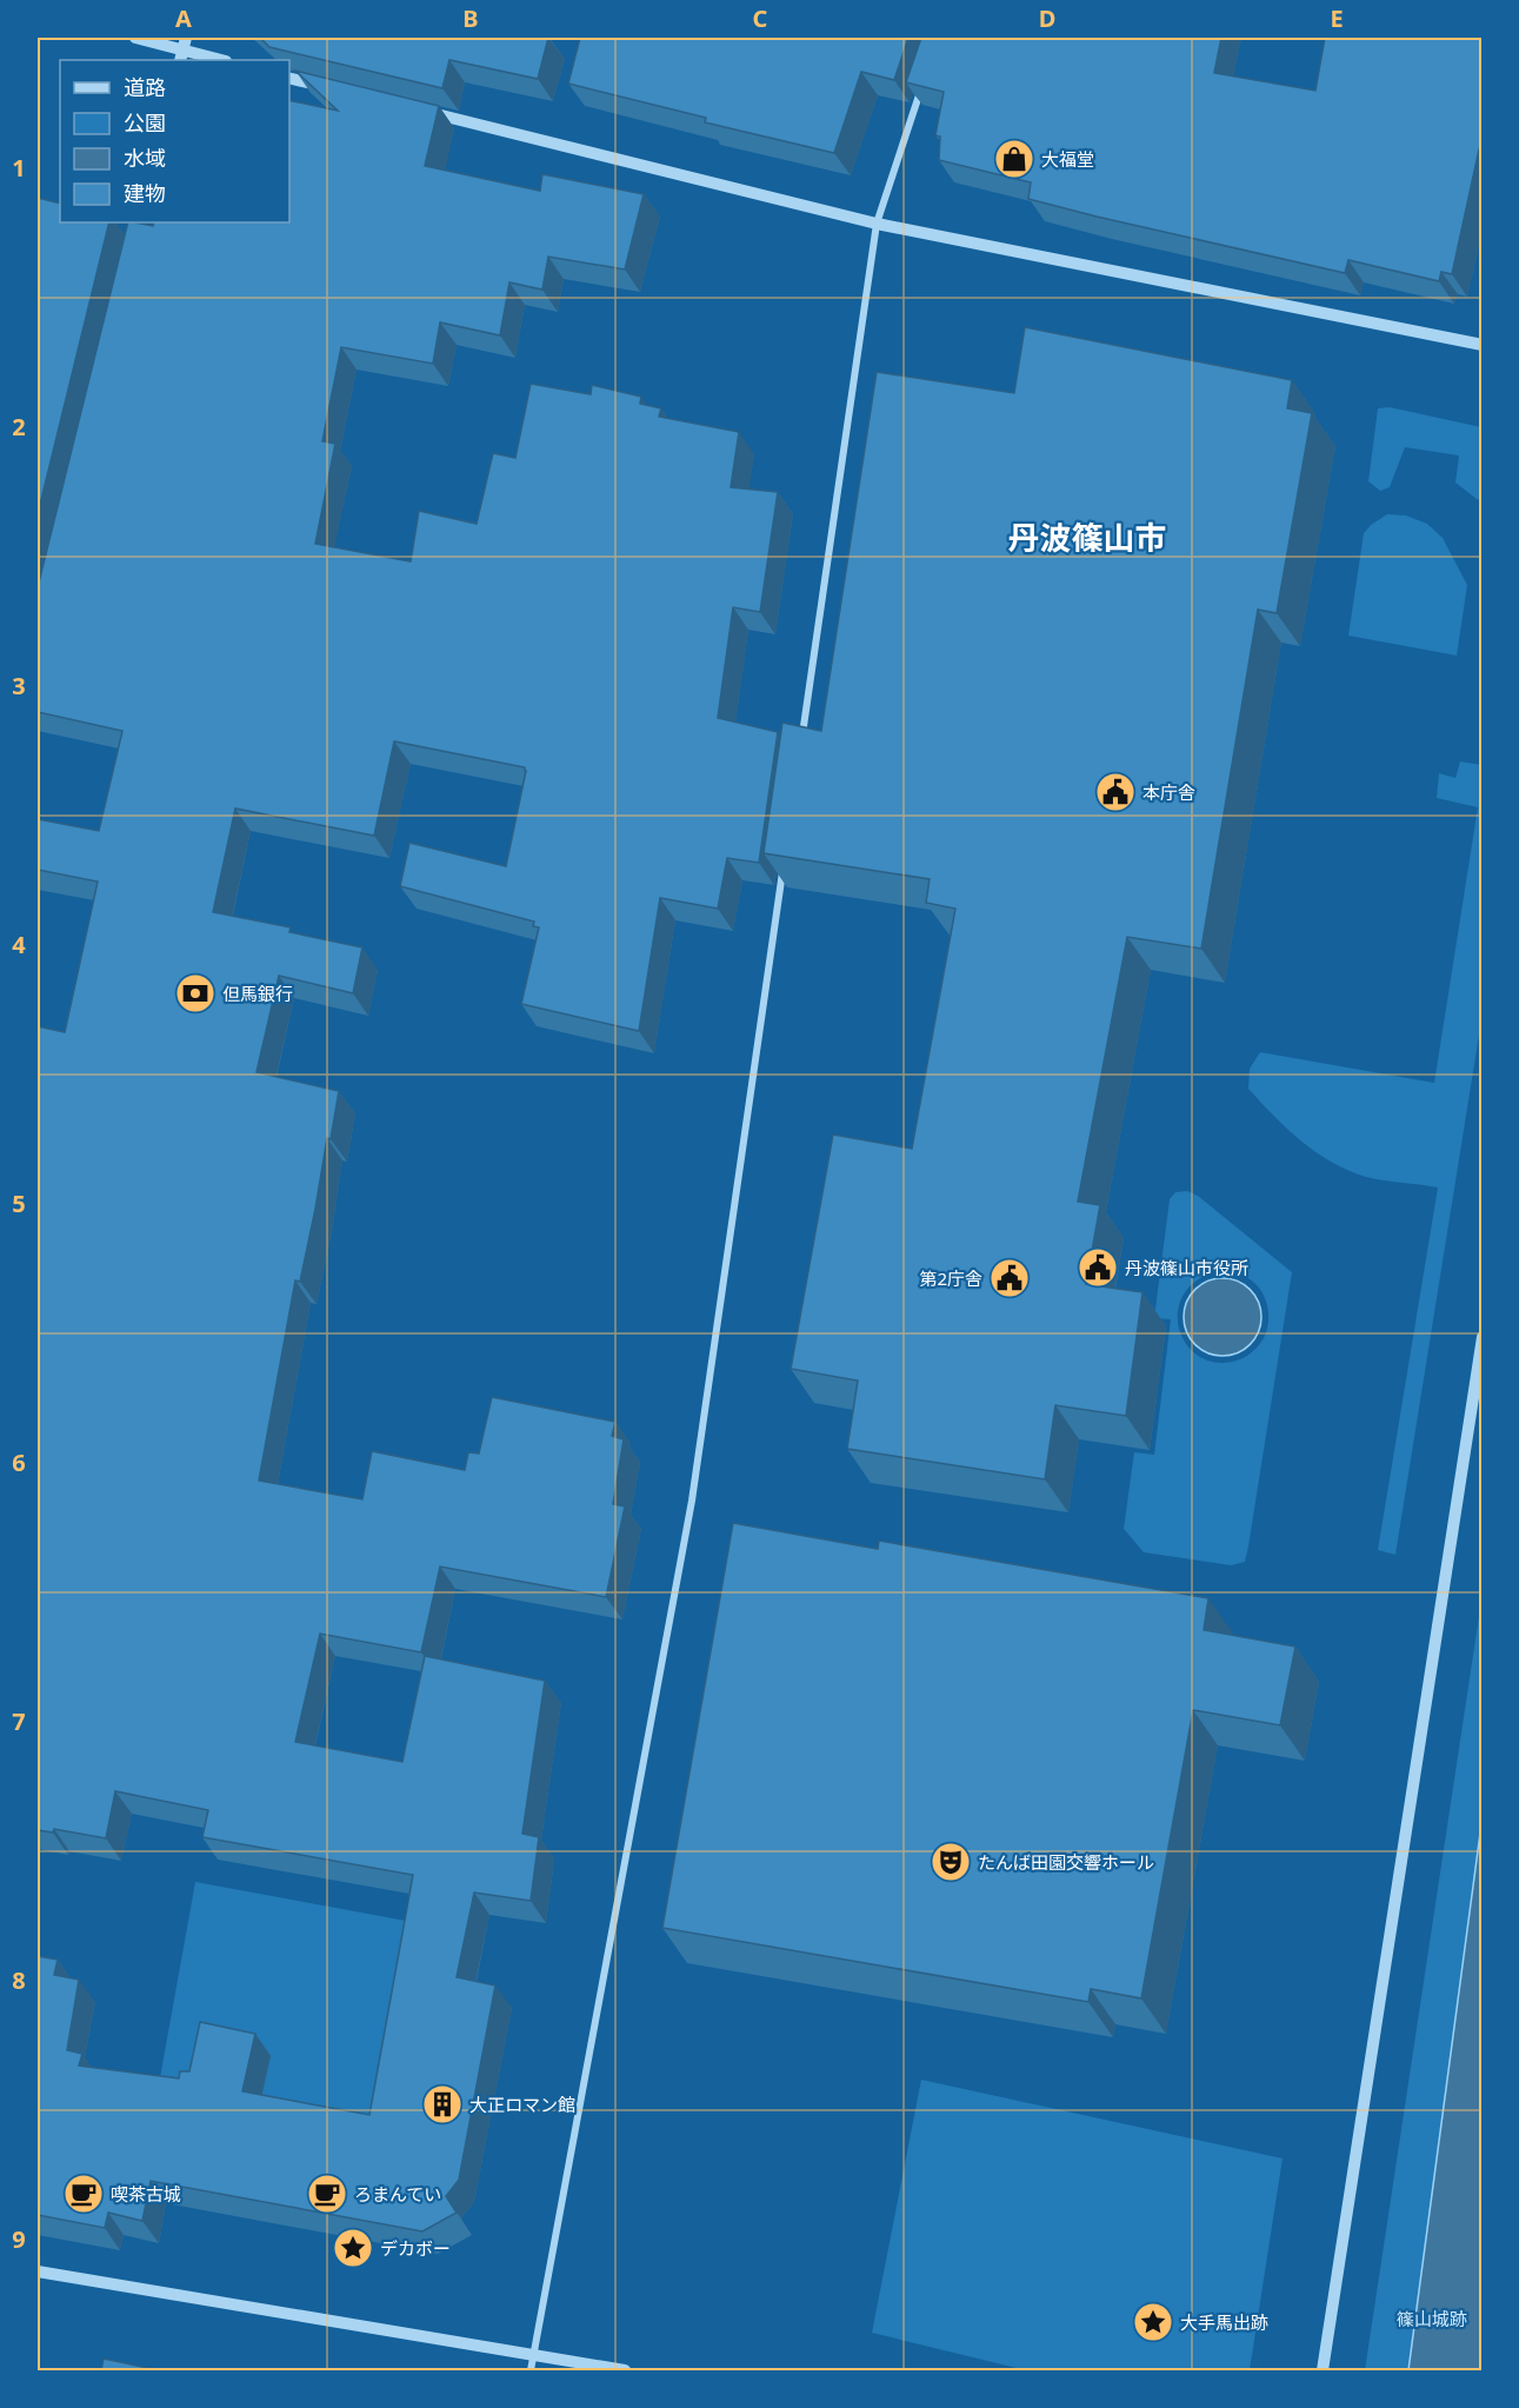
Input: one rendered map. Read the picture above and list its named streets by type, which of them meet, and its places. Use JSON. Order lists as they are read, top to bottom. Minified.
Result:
{"districts":["丹波篠山市"],"parks":["篠山城跡"],"places":{"shop":["大福堂"],"public building":["本庁舎","丹波篠山市役所","第2庁舎"],"bank":["但馬銀行"],"theatre":["たんば田園交響ホール"],"building":["大正ロマン館"],"cafe":["喫茶古城","ろまんてい"],"place":["デカボー","大手馬出跡"]},"legend":["道路","公園","水域","建物"],"grid":{"columns":["A","B","C","D","E"],"rows":["1","2","3","4","5","6","7","8","9"]}}
